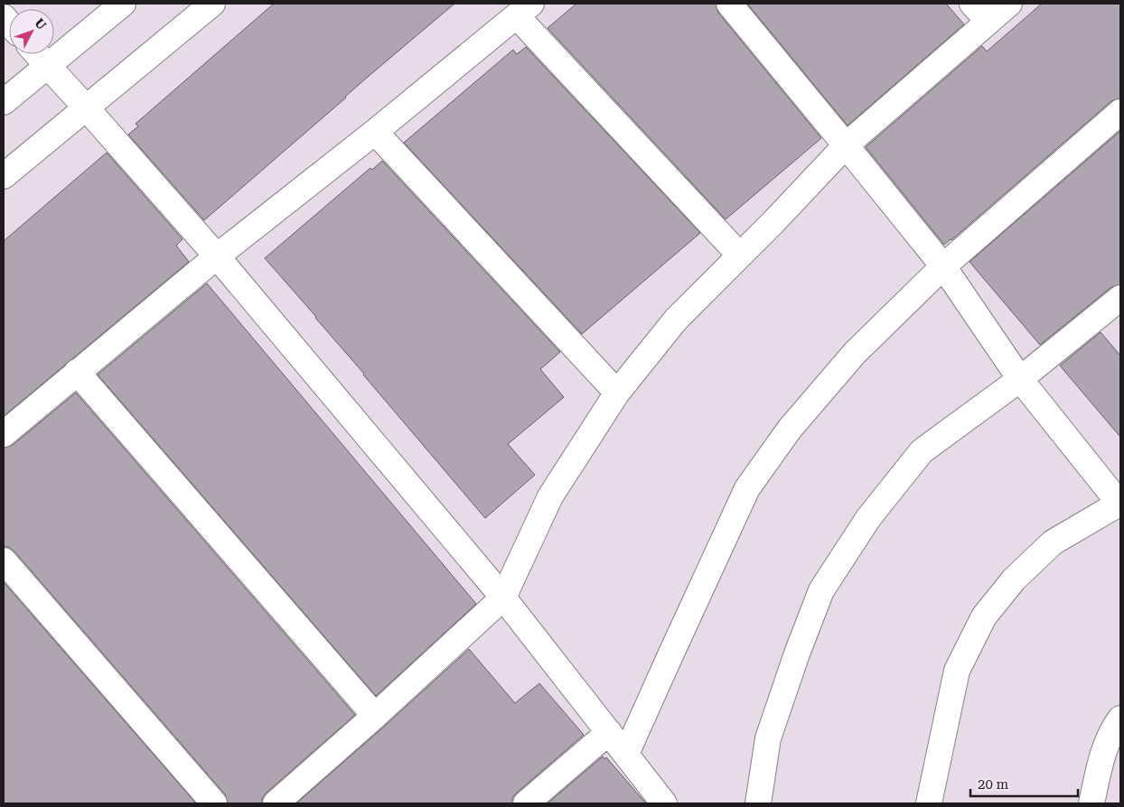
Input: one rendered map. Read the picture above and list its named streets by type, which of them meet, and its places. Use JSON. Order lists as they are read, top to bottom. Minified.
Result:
{"scale_bar":"20 m","north":"top right"}
